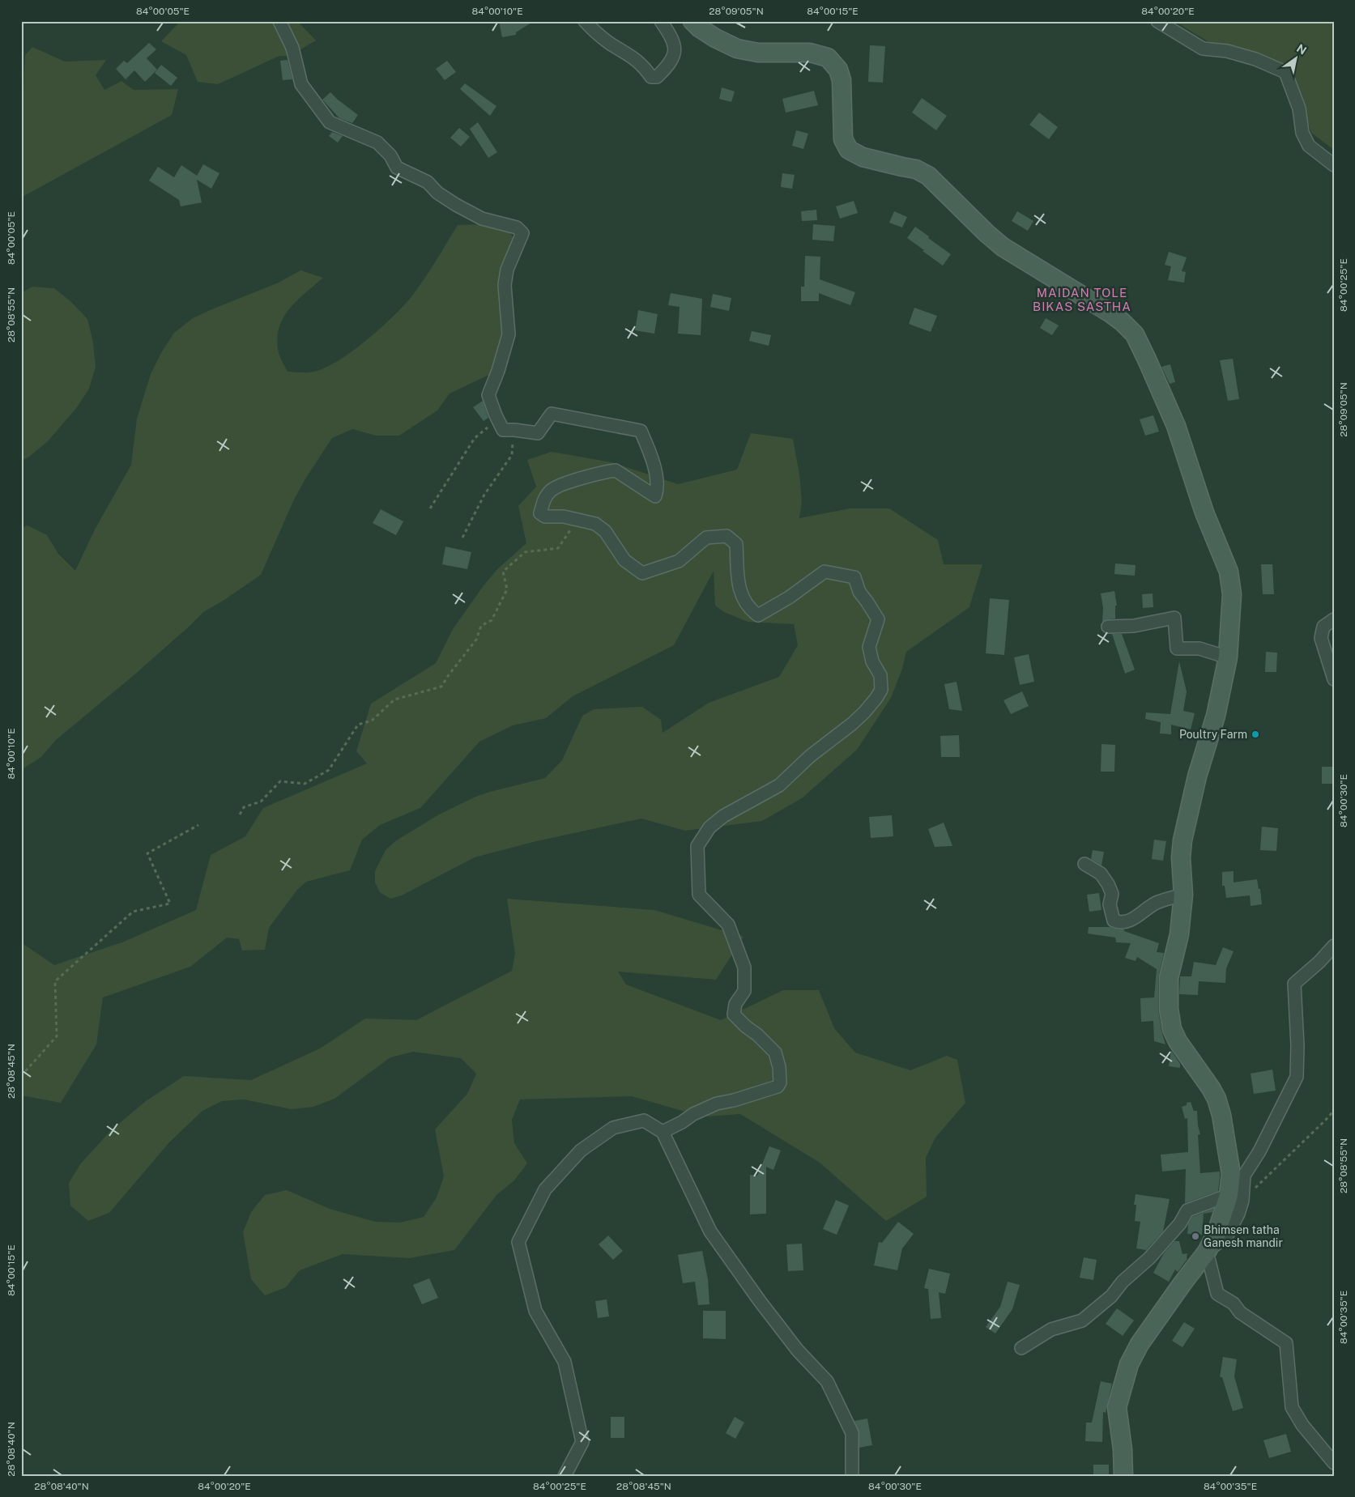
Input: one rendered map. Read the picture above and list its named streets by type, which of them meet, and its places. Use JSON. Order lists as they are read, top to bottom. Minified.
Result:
{"districts":["MAIDAN TOLE BIKAS SASTHA"],"places":["Poultry Farm","Bhimsen tatha Ganesh mandir"],"north":"top right","coordinates":["84°00'05\"E","84°00'10\"E","28°09'05\"N","84°00'15\"E","84°00'20\"E","84°00'25\"E","28°08'55\"N","84°00'30\"E","28°08'45\"N","84°00'35\"E","28°08'40\"N"]}
